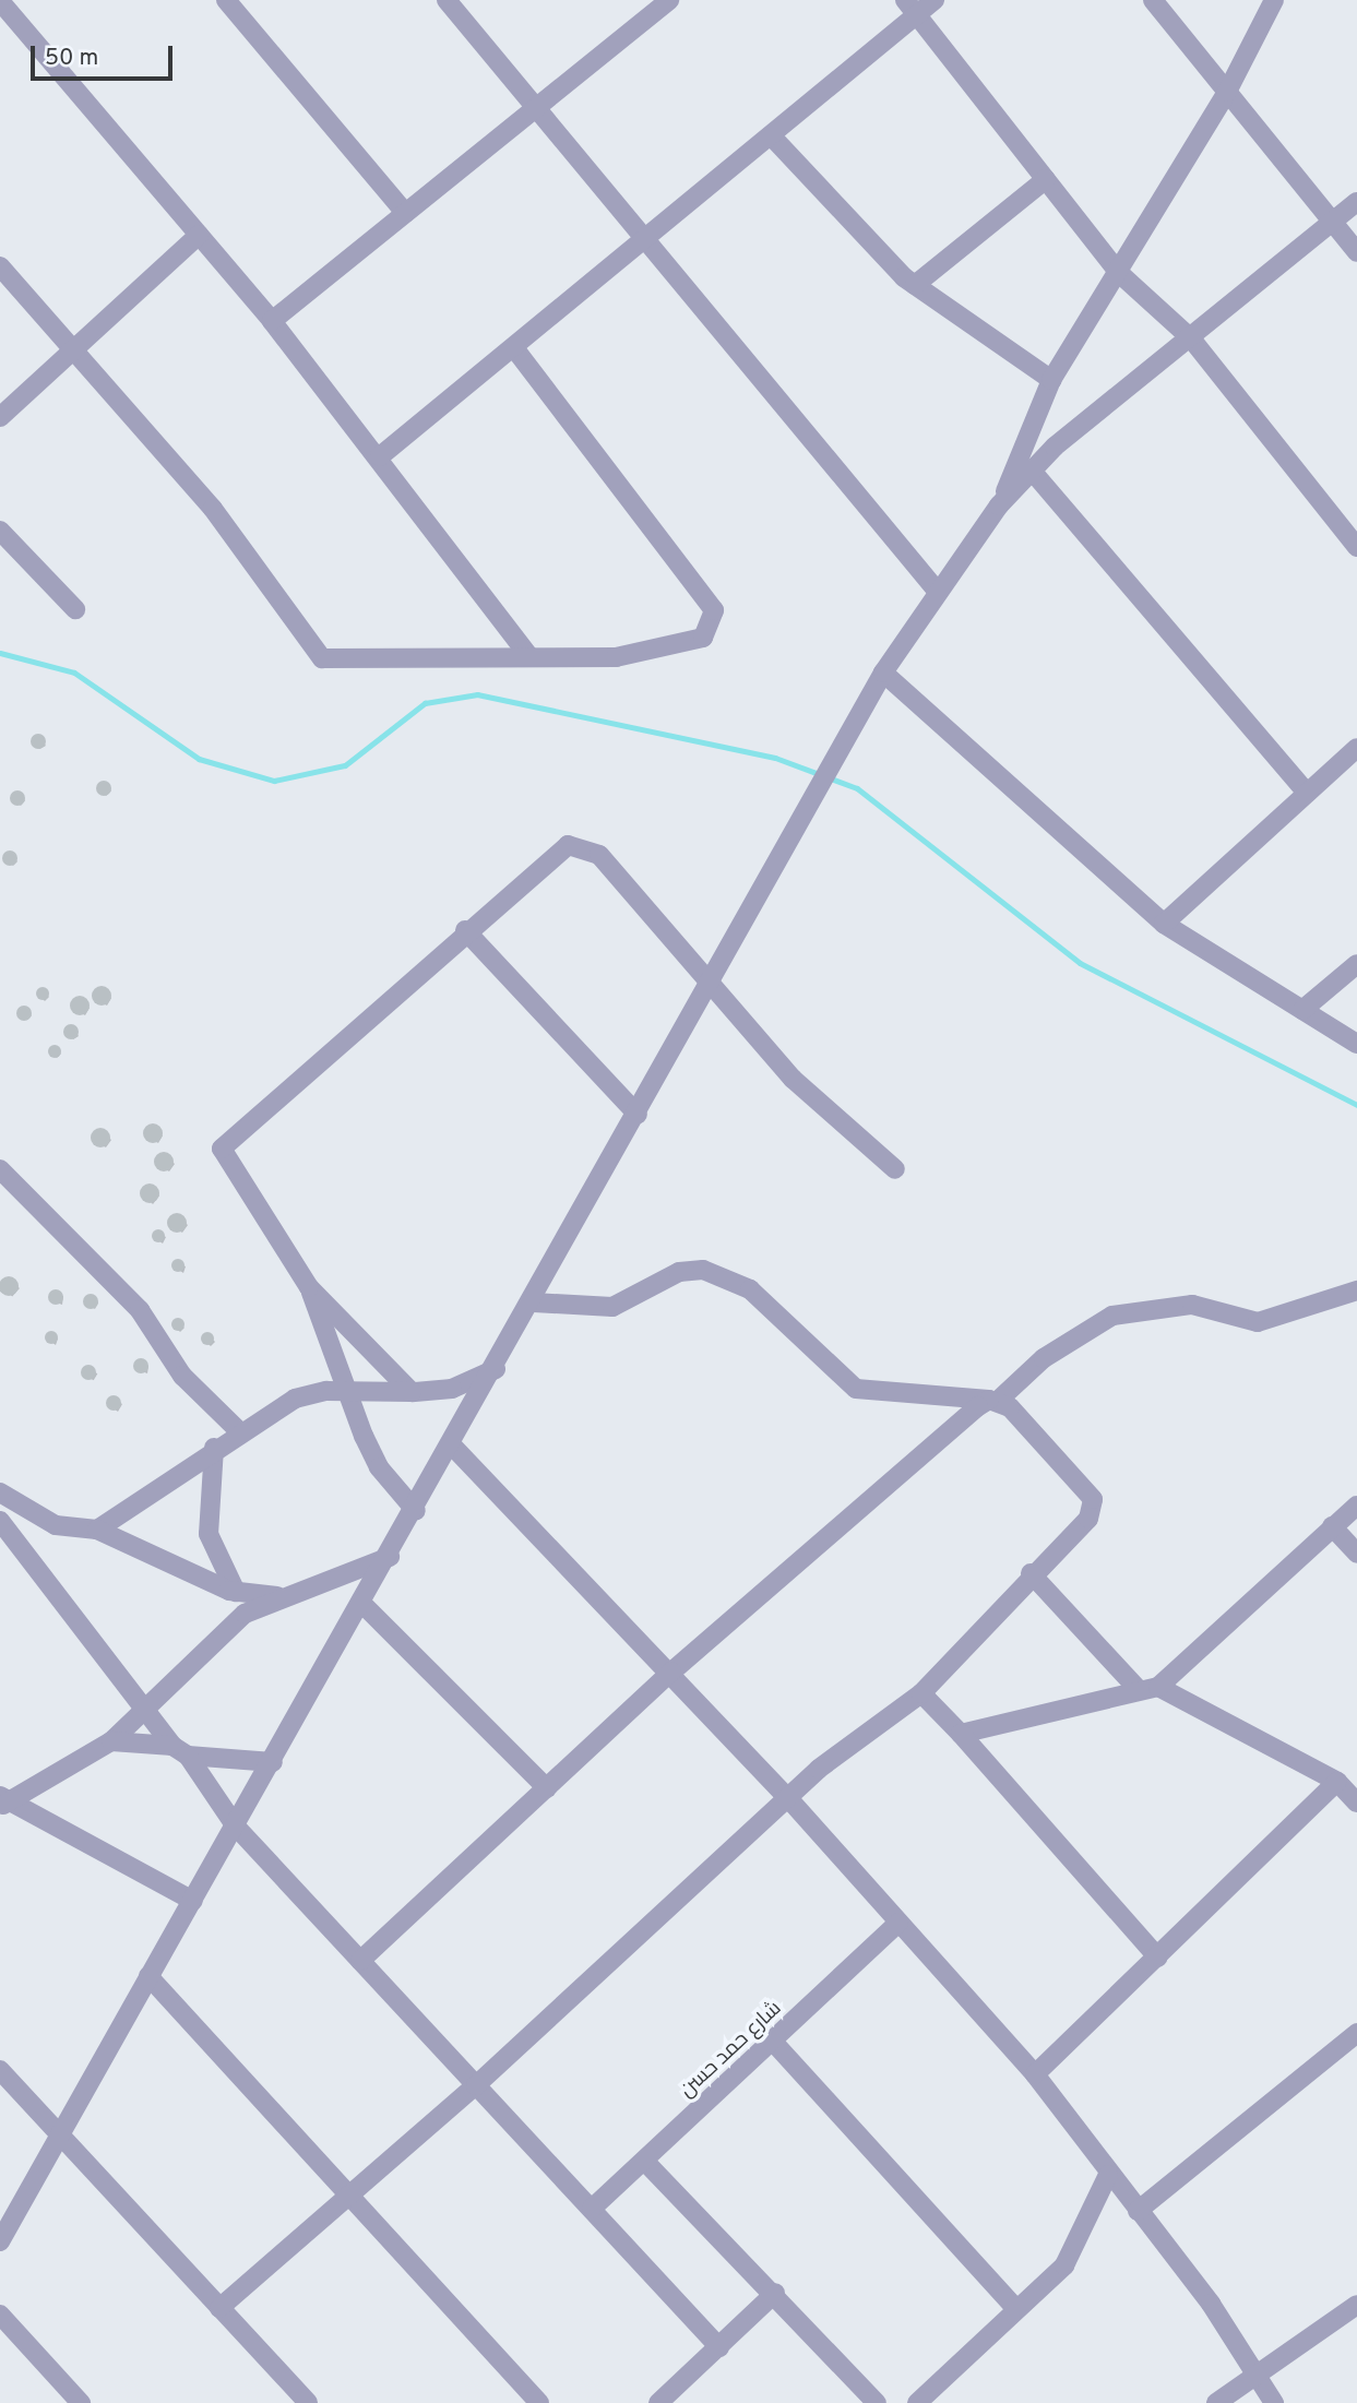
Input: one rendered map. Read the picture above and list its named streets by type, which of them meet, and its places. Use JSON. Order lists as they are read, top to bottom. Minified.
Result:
{"streets":{"street":["شارع حمد حسن"]},"scale_bar":"50 m"}
